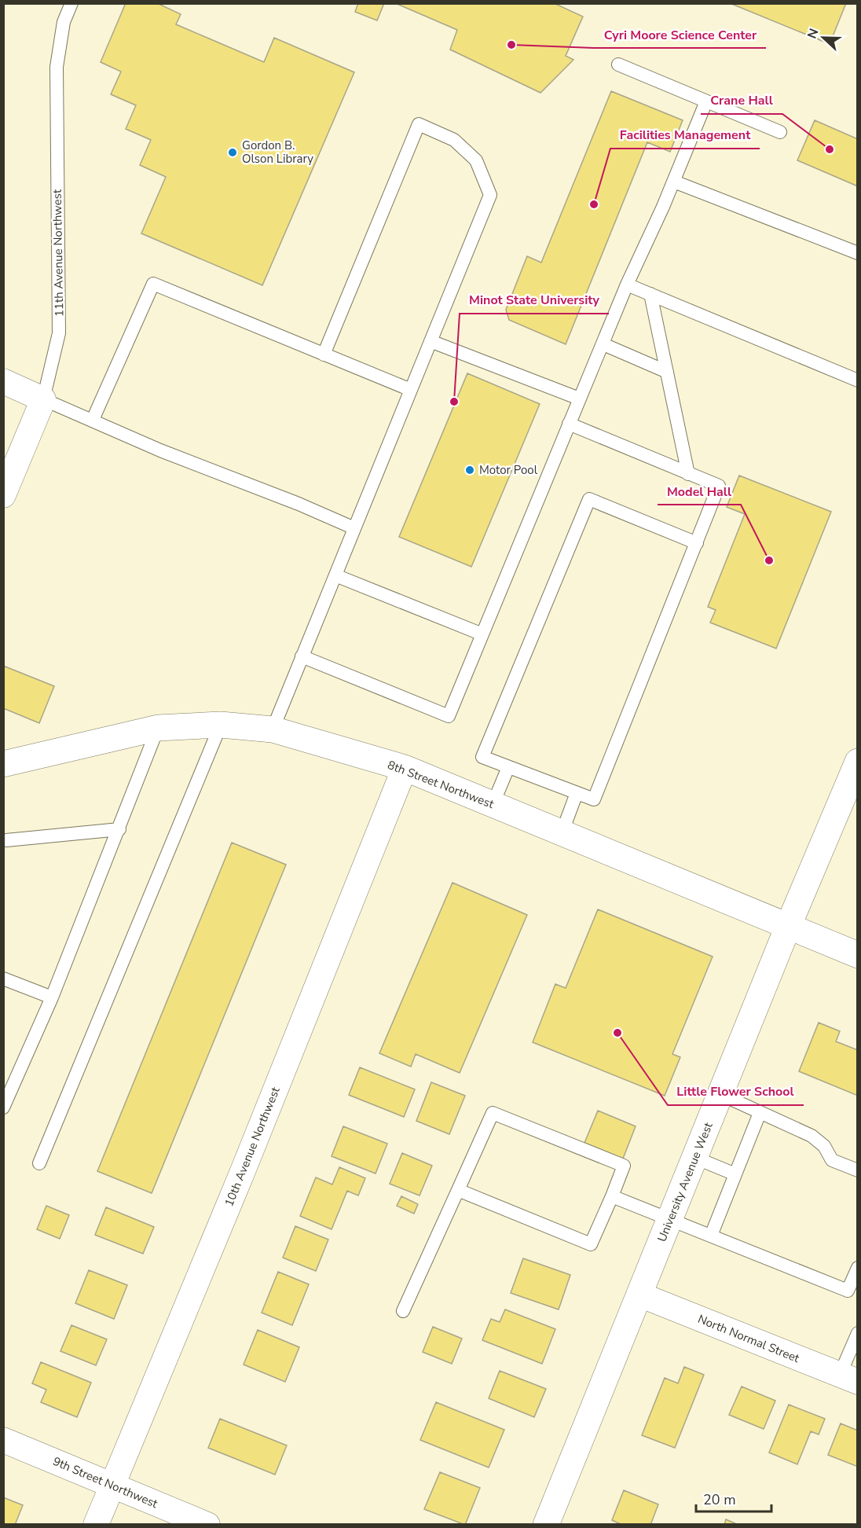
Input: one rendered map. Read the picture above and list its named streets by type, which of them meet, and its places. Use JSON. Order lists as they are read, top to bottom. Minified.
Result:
{"streets":{"street":["11th Avenue Northwest","8th Street Northwest","10th Avenue Northwest","University Avenue West","North Normal Street","9th Street Northwest"]},"crossings":[["8th Street Northwest","10th Avenue Northwest"],["8th Street Northwest","University Avenue West"],["10th Avenue Northwest","9th Street Northwest"],["University Avenue West","North Normal Street"]],"places":["Cyri Moore Science Center","Crane Hall","Gordon B. Olson Library","Facilities Management","Minot State University","Motor Pool","Model Hall","Little Flower School"],"scale_bar":"20 m","north":"left"}
